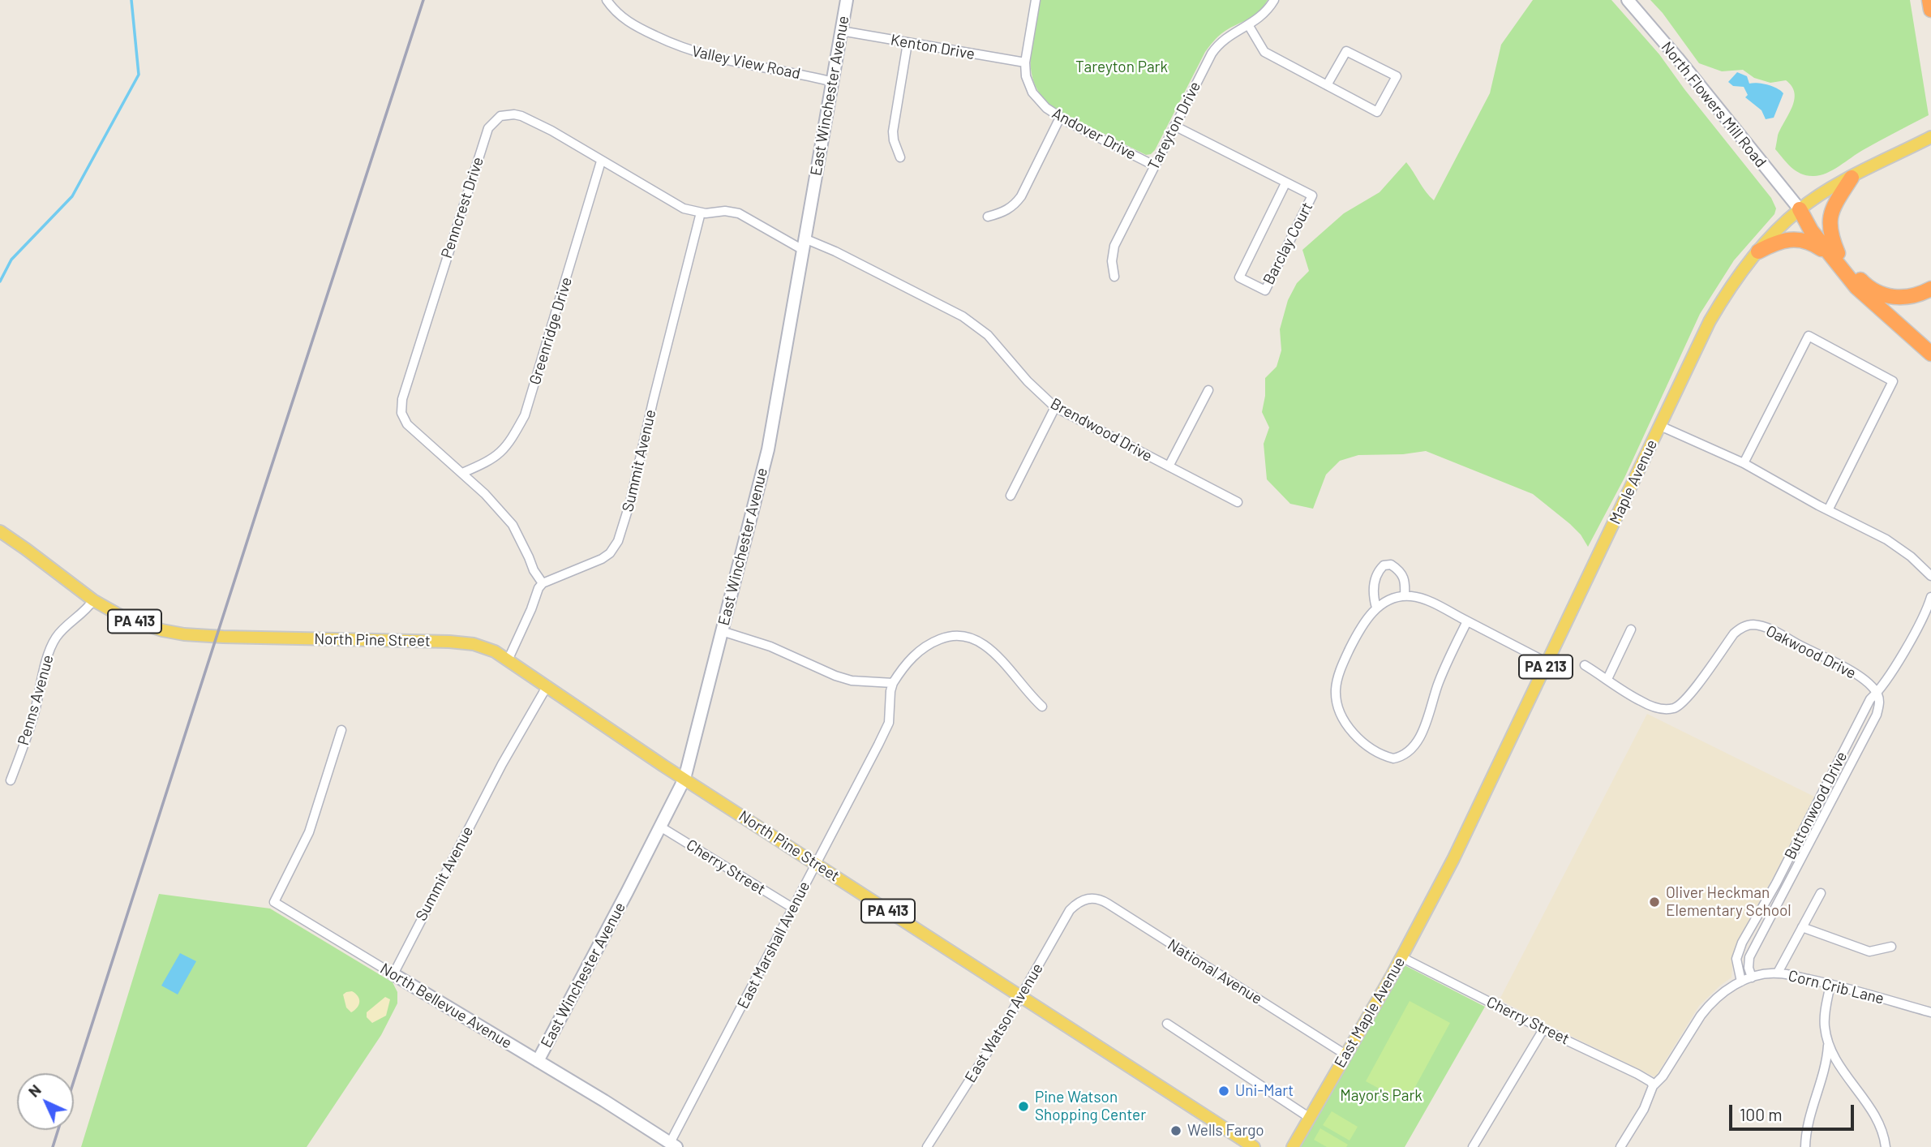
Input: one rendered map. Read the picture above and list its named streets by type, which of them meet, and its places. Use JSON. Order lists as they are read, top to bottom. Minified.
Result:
{"streets":{"main road":["Maple Avenue","PA 413","North Pine Street","PA 213","East Maple Avenue"],"street":["Kenton Drive","Valley View Road","East Winchester Avenue","North Flowers Mill Road","Tareyton Drive","Andover Drive","Penncrest Drive","Barclay Court","Greenridge Drive","Brendwood Drive","Summit Avenue","Oakwood Drive","Penns Avenue","Buttonwood Drive","Cherry Street","East Marshall Avenue","National Avenue","Corn Crib Lane","North Bellevue Avenue","East Watson Avenue"]},"crossings":[["Kenton Drive","East Winchester Avenue"],["Kenton Drive","Andover Drive"],["Valley View Road","East Winchester Avenue"],["East Winchester Avenue","Penncrest Drive"],["East Winchester Avenue","Brendwood Drive"],["East Winchester Avenue","North Pine Street"],["East Winchester Avenue","Cherry Street"],["East Winchester Avenue","North Bellevue Avenue"],["North Flowers Mill Road","Maple Avenue"],["Tareyton Drive","Andover Drive"],["Tareyton Drive","Barclay Court"],["Penncrest Drive","Greenridge Drive"],["Penncrest Drive","Brendwood Drive"],["Penncrest Drive","Summit Avenue"],["Summit Avenue","North Pine Street"],["Summit Avenue","North Bellevue Avenue"],["Maple Avenue","East Maple Avenue"],["PA 413","North Pine Street"],["PA 413","Penns Avenue"],["North Pine Street","Penns Avenue"],["North Pine Street","East Marshall Avenue"],["North Pine Street","East Watson Avenue"],["Oakwood Drive","Buttonwood Drive"],["Buttonwood Drive","Corn Crib Lane"],["Cherry Street","East Marshall Avenue"],["Cherry Street","Corn Crib Lane"],["Cherry Street","East Maple Avenue"],["East Marshall Avenue","North Bellevue Avenue"],["National Avenue","East Maple Avenue"],["National Avenue","East Watson Avenue"]],"parks":["Tareyton Park","Mayor's Park"],"places":["Oliver Heckman Elementary School","Uni-Mart","Pine Watson Shopping Center","Wells Fargo"],"scale_bar":"100 m","north":"top left"}
